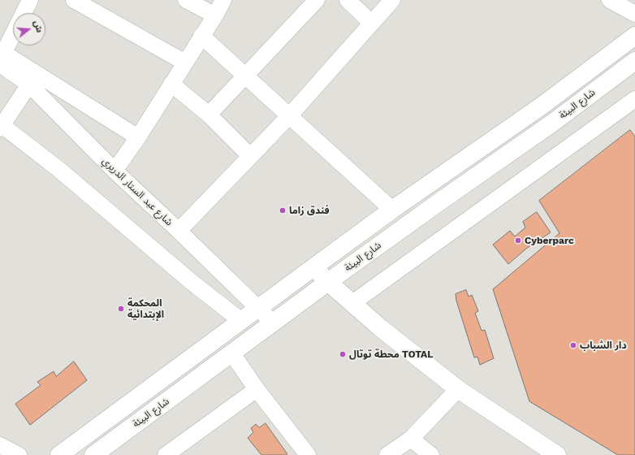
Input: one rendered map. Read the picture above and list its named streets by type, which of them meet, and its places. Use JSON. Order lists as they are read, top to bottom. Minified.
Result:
{"streets":{"main road":["شارع البيئة"],"street":["شارع عبد الستار الدريري"]},"crossings":[["شارع البيئة","شارع عبد الستار الدريري"]],"places":["فندق زاما","Cyberparc","المحكمة الإبتدائية","دار الشباب","محطة توتال TOTAL"],"north":"right"}
